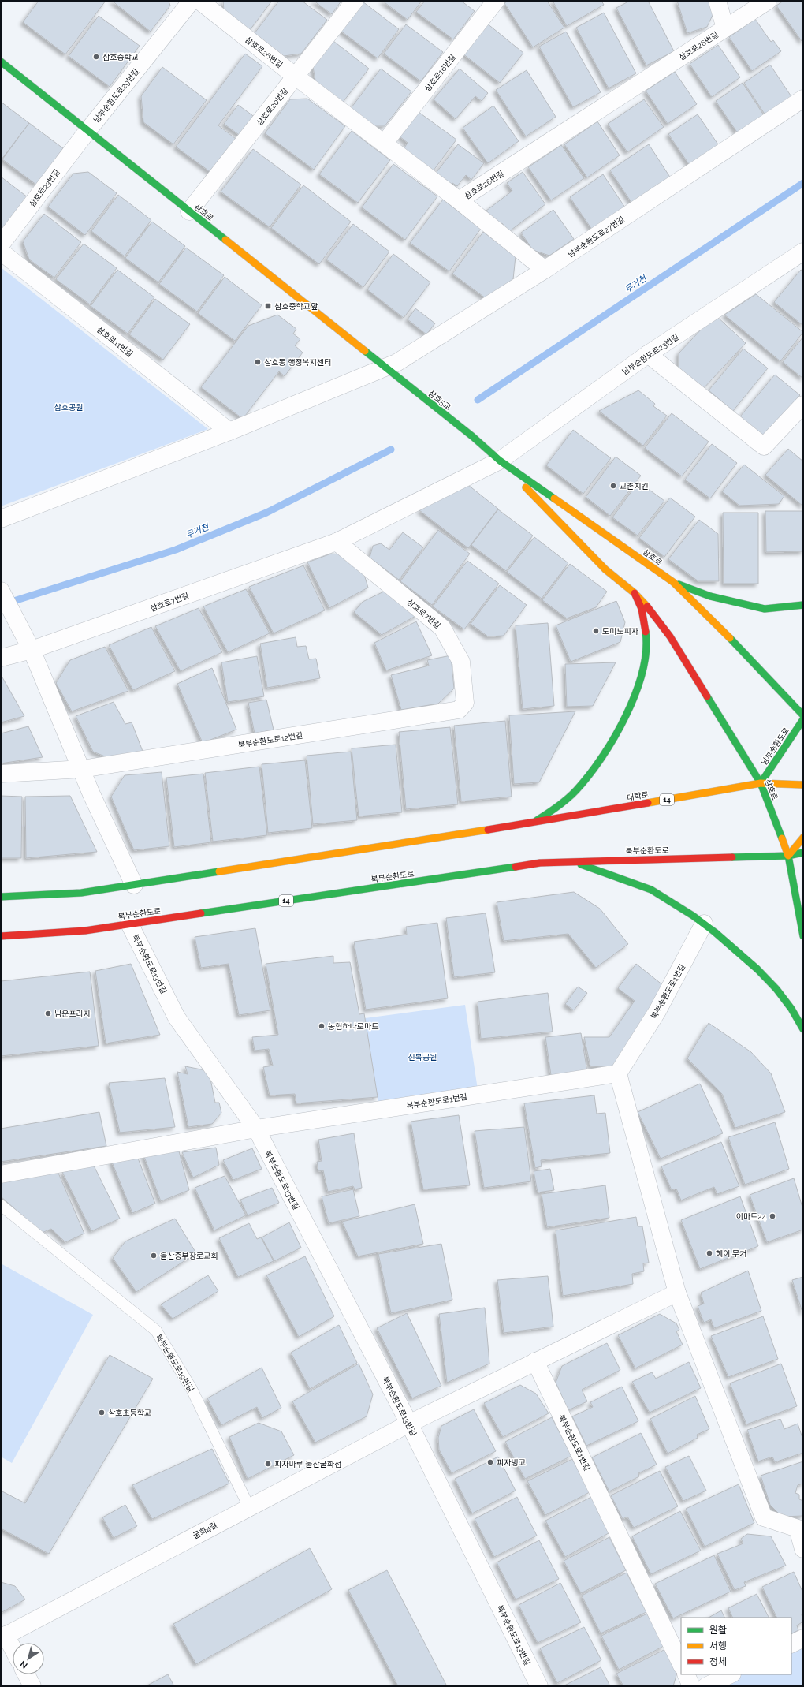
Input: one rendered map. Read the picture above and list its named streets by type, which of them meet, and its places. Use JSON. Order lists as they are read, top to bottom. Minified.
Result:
{"streets":{"main road":["삼호로","삼호5교","남부순환도로","대학로","14","북부순환도로"],"street":["삼호로26번길","삼호로16번길","남부순환도로29번길","삼호로20번길","삼호로23번길","남부순환도로27번길","삼호로11번길","남부순환도로23번길","삼호로7번길","북부순환도로12번길","북부순환도로13번길","북부순환도로1번길","굴화4길"],"lane":["북부순환도로19번길"]},"crossings":[["삼호로26번길","삼호로16번길"],["삼호로26번길","삼호로20번길"],["남부순환도로29번길","삼호로23번길"],["남부순환도로29번길","삼호로"],["삼호로20번길","삼호로"],["삼호로23번길","삼호로"],["삼호로","남부순환도로27번길"],["삼호로","남부순환도로23번길"],["삼호로","삼호5교"],["삼호로","삼호로7번길"],["삼호로","남부순환도로"],["삼호로","대학로"],["삼호로","14"],["삼호로","북부순환도로"],["남부순환도로27번길","삼호5교"],["남부순환도로23번길","삼호로7번길"],["삼호로7번길","북부순환도로12번길"],["남부순환도로","대학로"],["대학로","14"],["14","북부순환도로"],["북부순환도로","북부순환도로13번길"],["북부순환도로13번길","북부순환도로1번길"],["북부순환도로13번길","굴화4길"],["북부순환도로1번길","굴화4길"],["북부순환도로19번길","굴화4길"]],"water":["무거천"],"parks":["삼호공원","신복공원"],"places":{"other":["삼호중학교","삼호동 행정복지센터","교촌치킨","도미노피자","남운프라자","농협하나로마트","이마트24","헤이 무거","울산중부장로교회","삼호초등학교","피자빙고","피자마루 울산굴화점"],"transit":["삼호중학교앞"]},"legend":["원활","서행","정체"],"north":"bottom left"}
